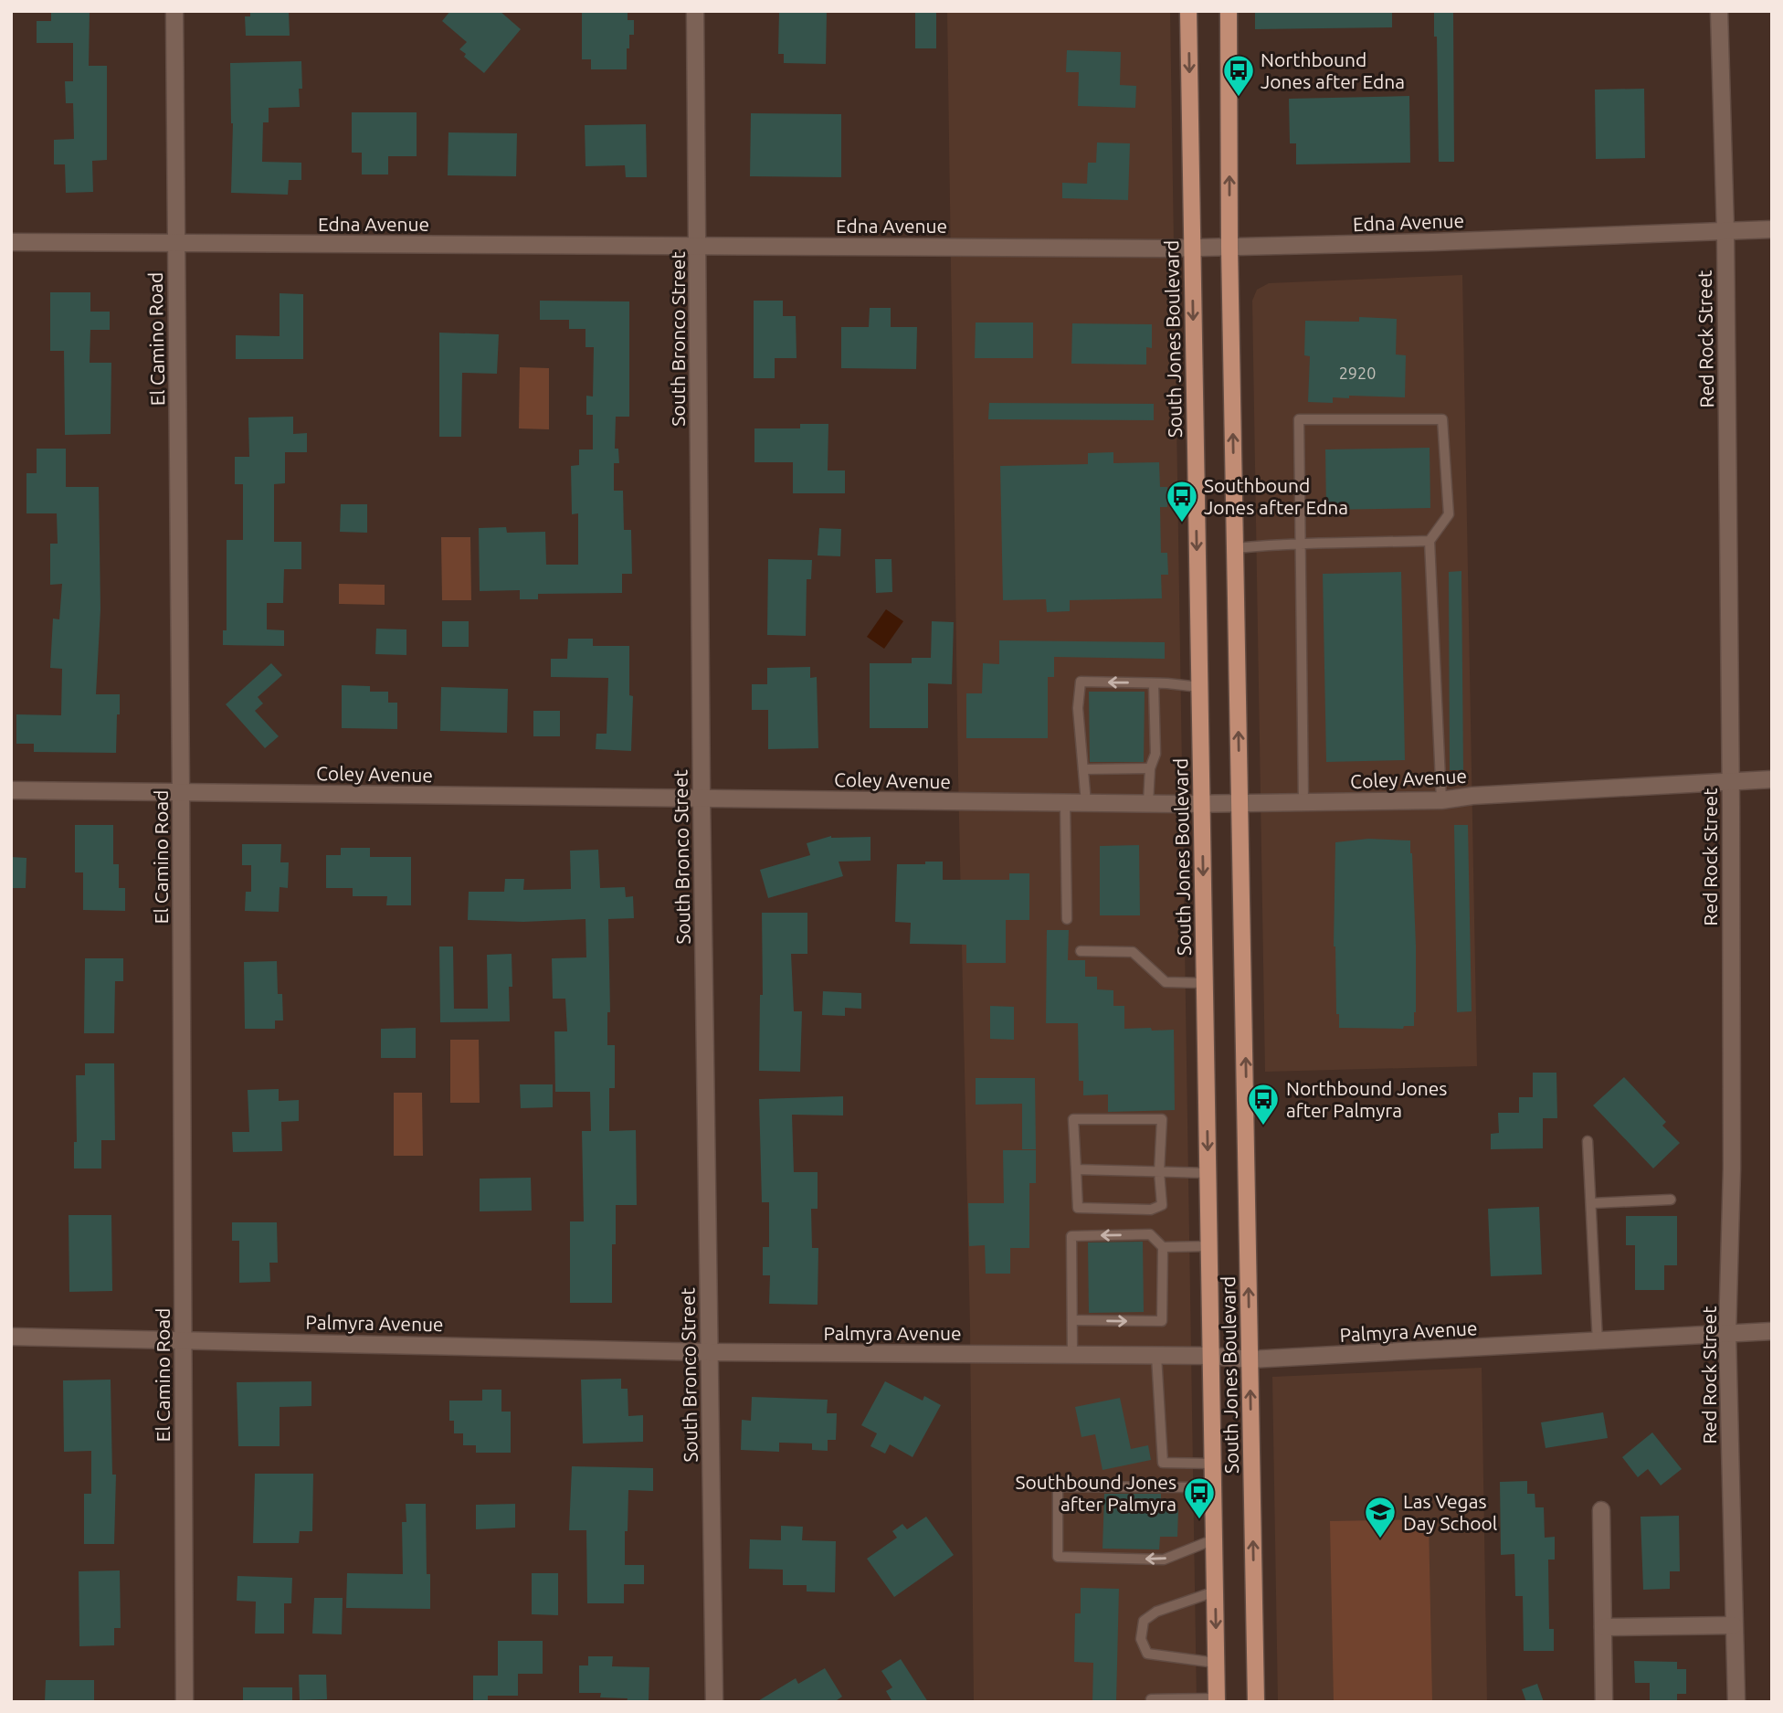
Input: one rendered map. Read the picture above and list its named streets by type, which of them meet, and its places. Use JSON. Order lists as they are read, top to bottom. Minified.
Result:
{"streets":{"main road":["South Jones Boulevard"],"street":["Edna Avenue","El Camino Road","South Bronco Street","Red Rock Street","Coley Avenue","Palmyra Avenue"]},"crossings":[["Edna Avenue","El Camino Road"],["Edna Avenue","South Bronco Street"],["Edna Avenue","South Jones Boulevard"],["Edna Avenue","Red Rock Street"],["El Camino Road","Coley Avenue"],["El Camino Road","Palmyra Avenue"],["South Bronco Street","Coley Avenue"],["South Bronco Street","Palmyra Avenue"],["South Jones Boulevard","Coley Avenue"],["South Jones Boulevard","Palmyra Avenue"],["Red Rock Street","Coley Avenue"],["Red Rock Street","Palmyra Avenue"]],"places":{"bus stop":["Northbound Jones after Edna","Southbound Jones after Edna","Northbound Jones after Palmyra","Southbound Jones after Palmyra"],"school or university":["Las Vegas Day School"]},"house_numbers":["2920"]}
